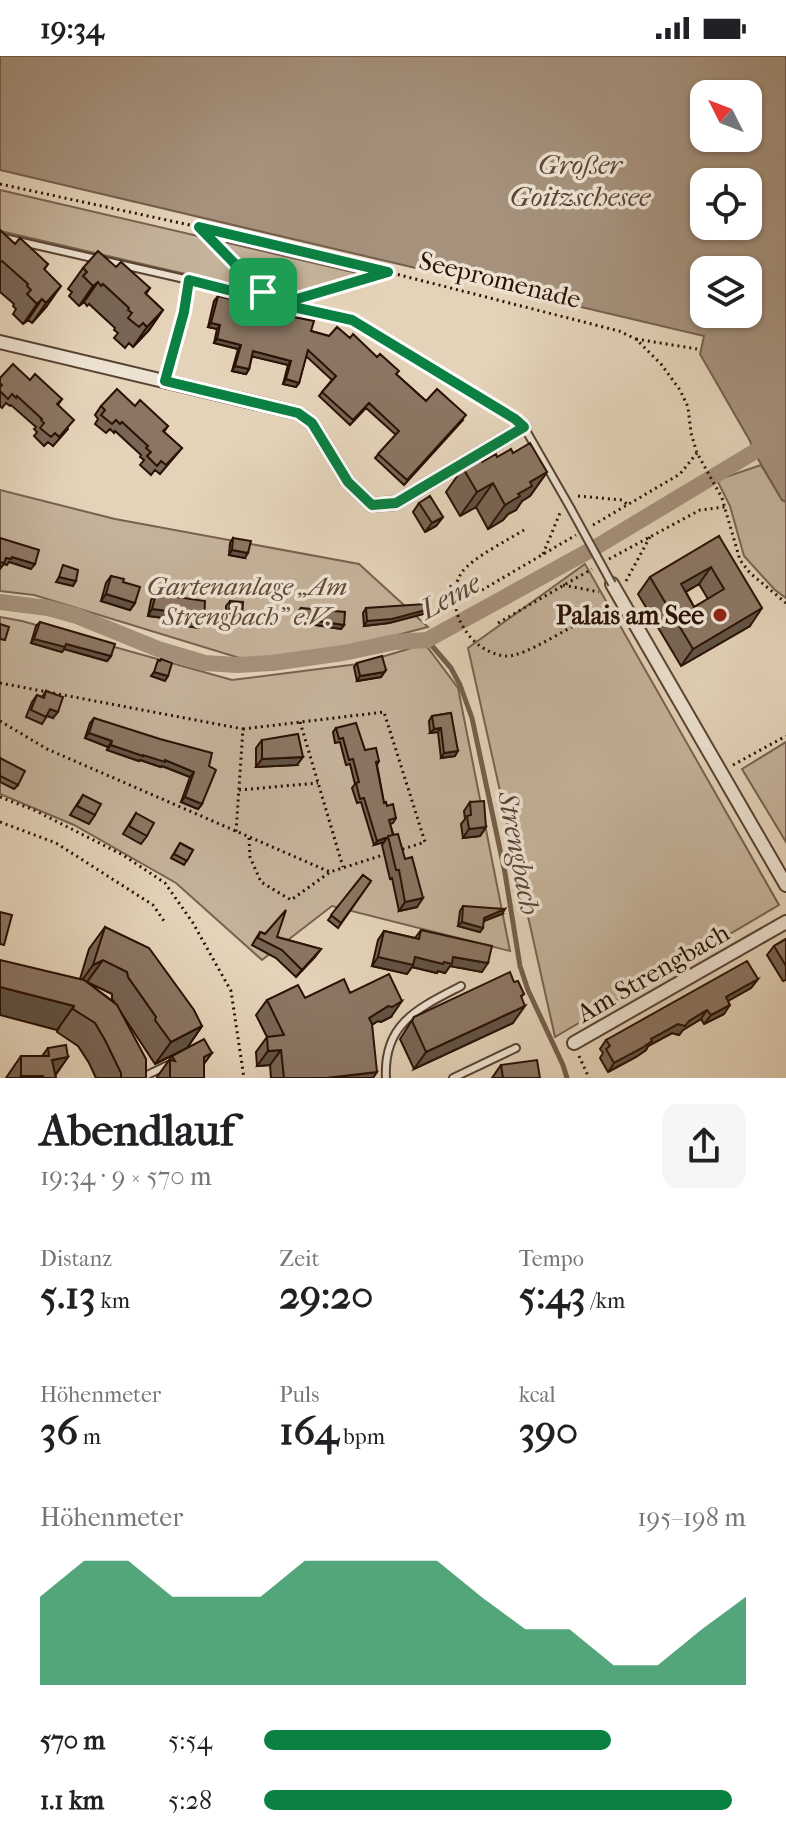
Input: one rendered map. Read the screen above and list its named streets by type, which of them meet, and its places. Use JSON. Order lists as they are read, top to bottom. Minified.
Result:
{"streets":{"street":["Am Strengbach"],"path":["Seepromenade"]},"water":["Großer Goitzschesee","Leine","Strengbach"],"parks":["Gartenanlage „Am Strengbach” e.V."],"places":["Palais am See"],"north":"top left","page":{"status":"19:34","heading":["Abendlauf","19:34 · 9 × 570 m"],"stats":[["Distanz","5.13 km"],["Zeit","29:20"],["Tempo","5:43 /km"],["Höhenmeter","36 m"],["Puls","164 bpm"],["kcal","390"]],"chart":["Höhenmeter","195–198 m"],"list":[{"name":"570 m","note":"5:54"},{"name":"1.1 km","note":"5:28"}]}}
